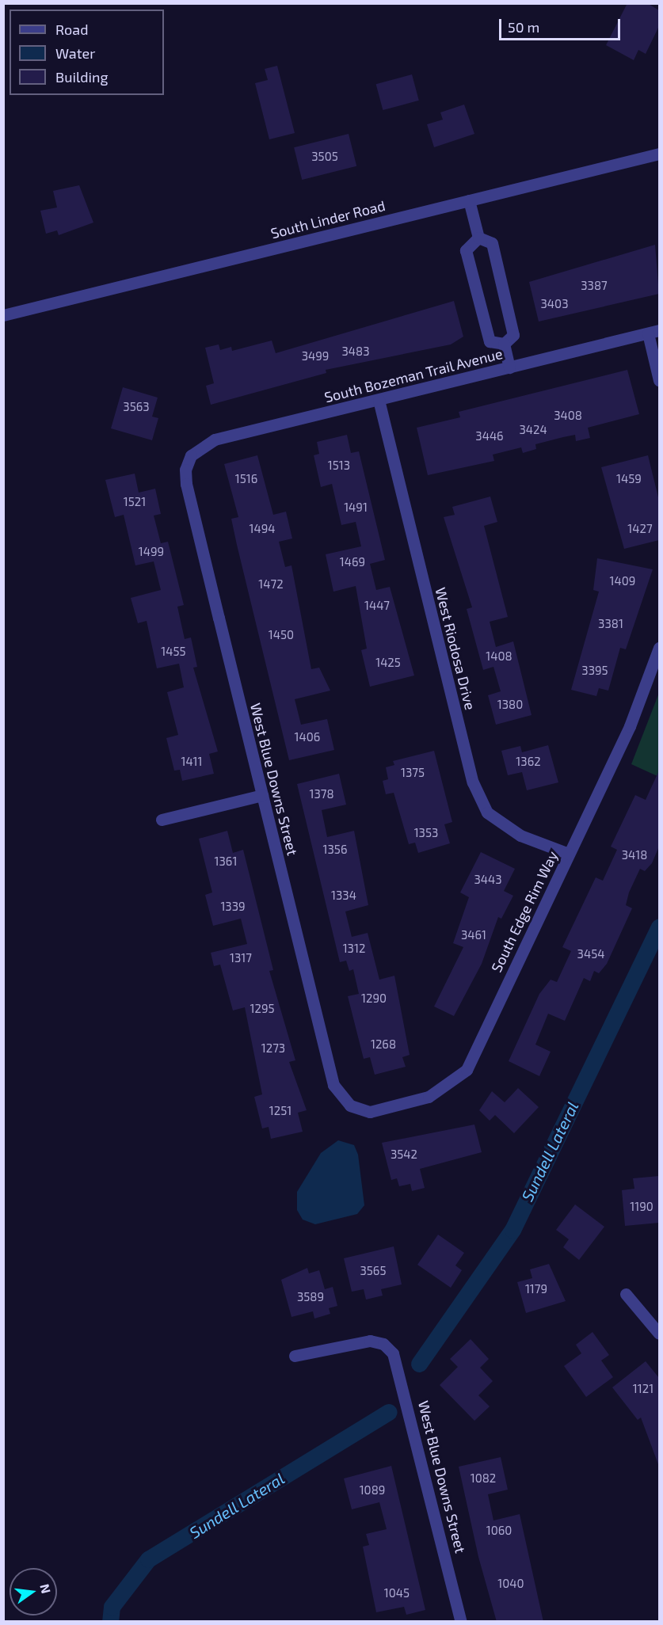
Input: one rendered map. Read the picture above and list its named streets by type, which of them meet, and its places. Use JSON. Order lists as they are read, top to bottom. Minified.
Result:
{"streets":{"street":["South Linder Road","South Bozeman Trail Avenue","West Riodosa Drive","West Blue Downs Street","South Edge Rim Way"]},"crossings":[["South Bozeman Trail Avenue","West Riodosa Drive"],["South Bozeman Trail Avenue","West Blue Downs Street"],["West Riodosa Drive","South Edge Rim Way"],["West Blue Downs Street","South Edge Rim Way"]],"water":["Sundell Lateral"],"house_numbers":["3505","3387","3403","3483","3499","3563","3408","3424","3446","1513","1516","1459","1521","1491","1494","1427","1499","1469","1409","1472","1447","3381","1450","1455","1408","1425","3395","1380","1406","1411","1362","1375","1378","1353","1356","3418","1361","3443","1334","1339","3461","1312","3454","1317","1290","1295","1268","1273","1251","3542","1190","3565","1179","3589","1121","1082","1089","1060","1040","1045"],"legend":["Road","Water","Building"],"scale_bar":"50 m","north":"right"}
